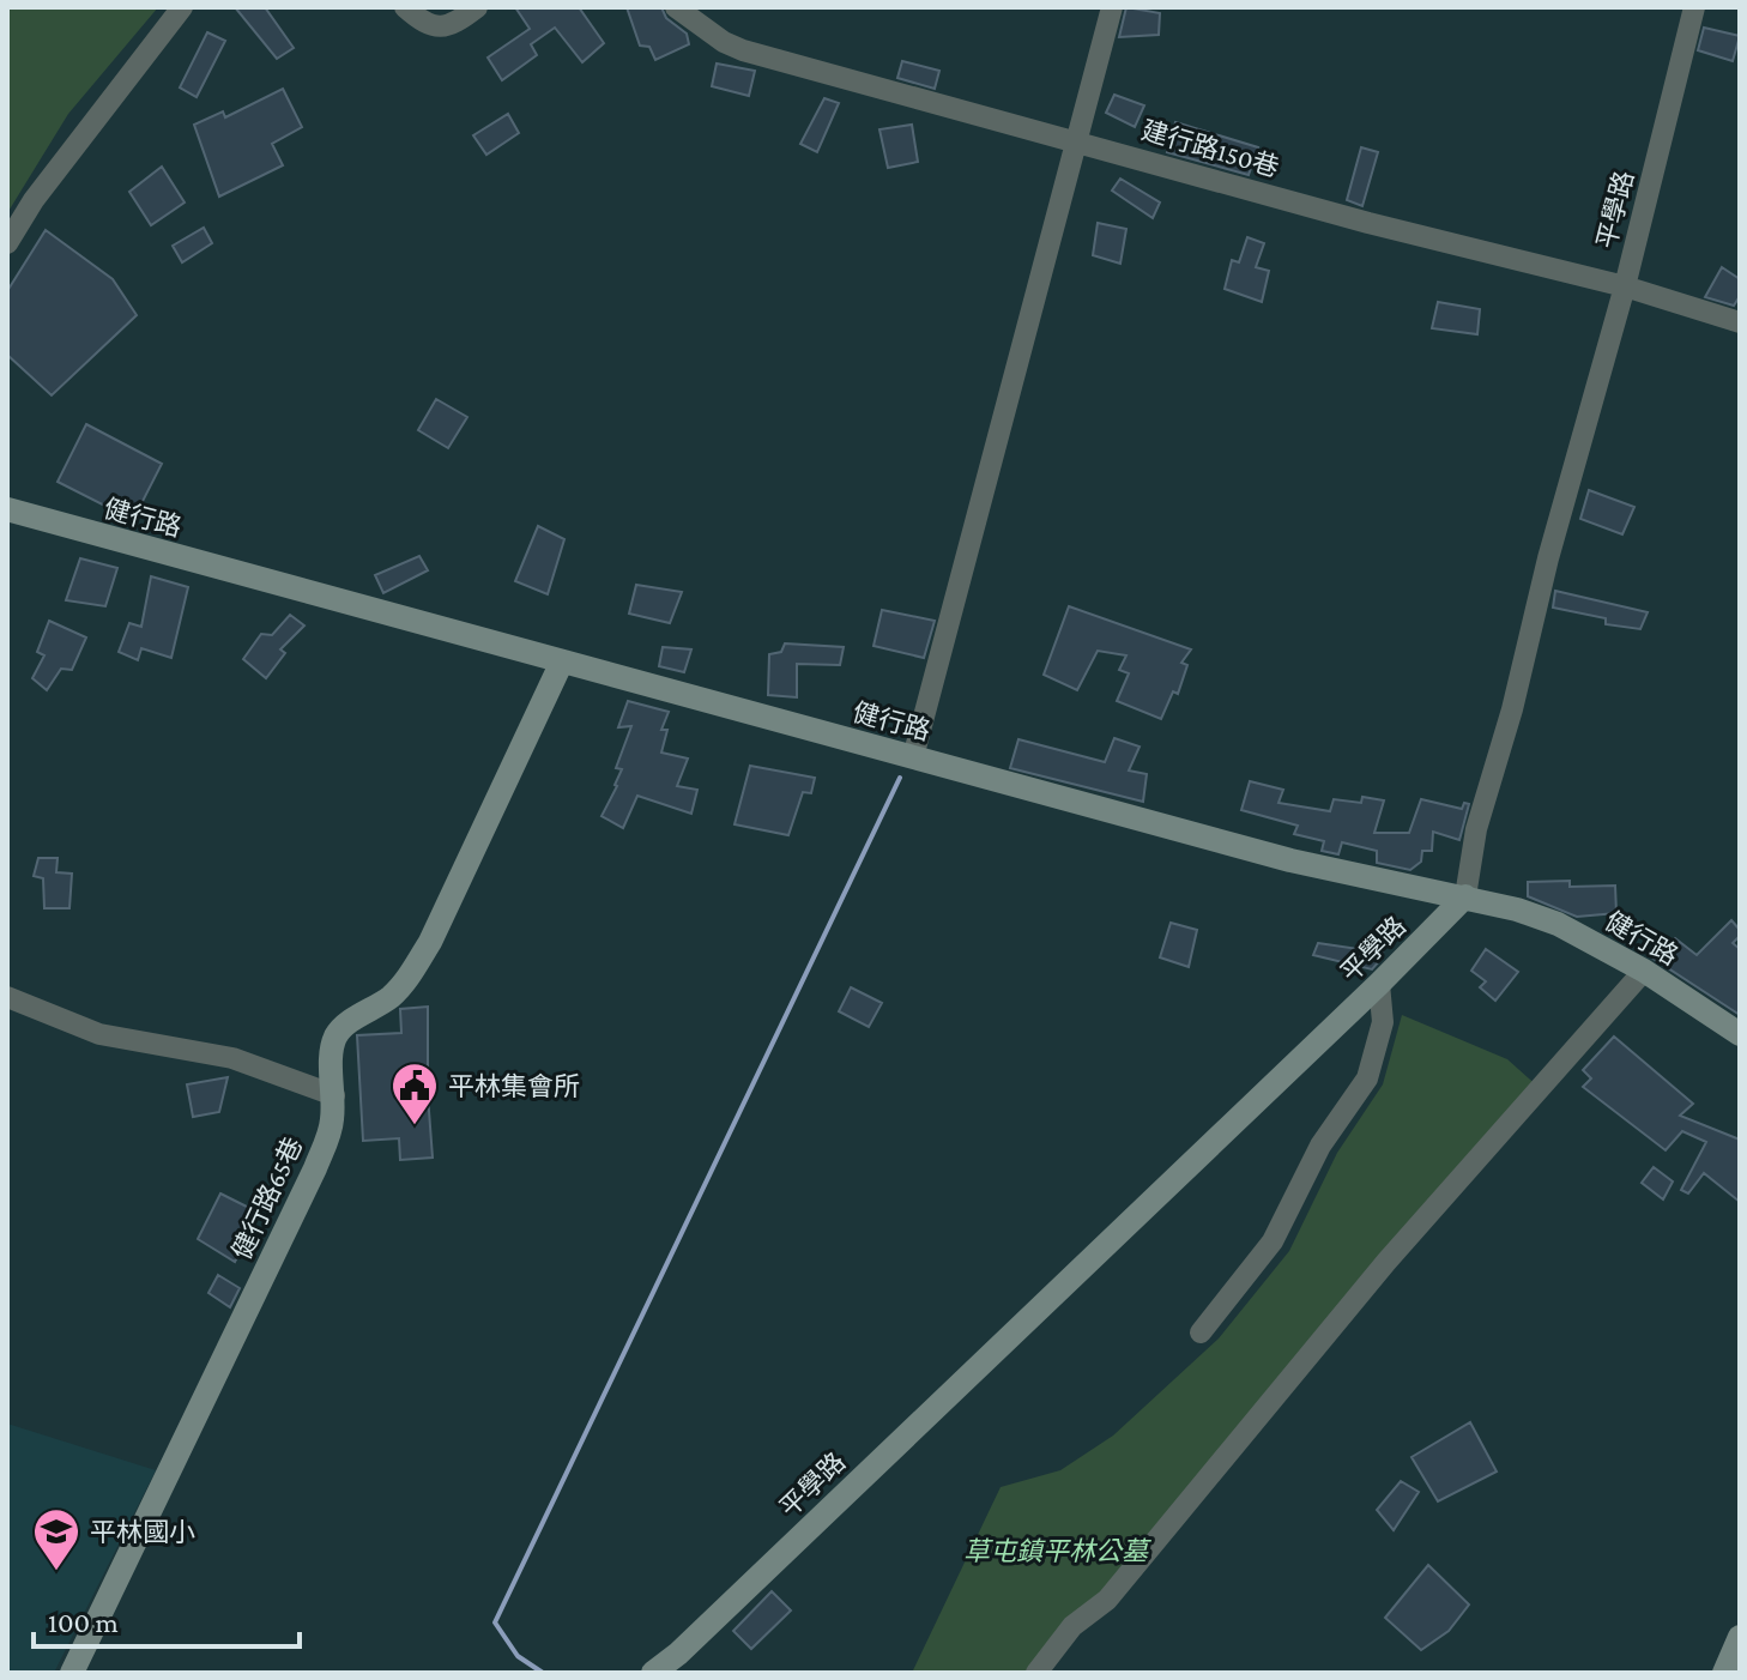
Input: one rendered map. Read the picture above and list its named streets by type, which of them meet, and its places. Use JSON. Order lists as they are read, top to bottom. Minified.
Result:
{"streets":{"street":["建行路150巷","平學路","健行路","健行路65巷"]},"crossings":[["建行路150巷","平學路"],["平學路","健行路"],["健行路","健行路65巷"]],"parks":["草屯鎮平林公墓"],"places":{"public building":["平林集會所"],"school or university":["平林國小"]},"scale_bar":"100 m"}
